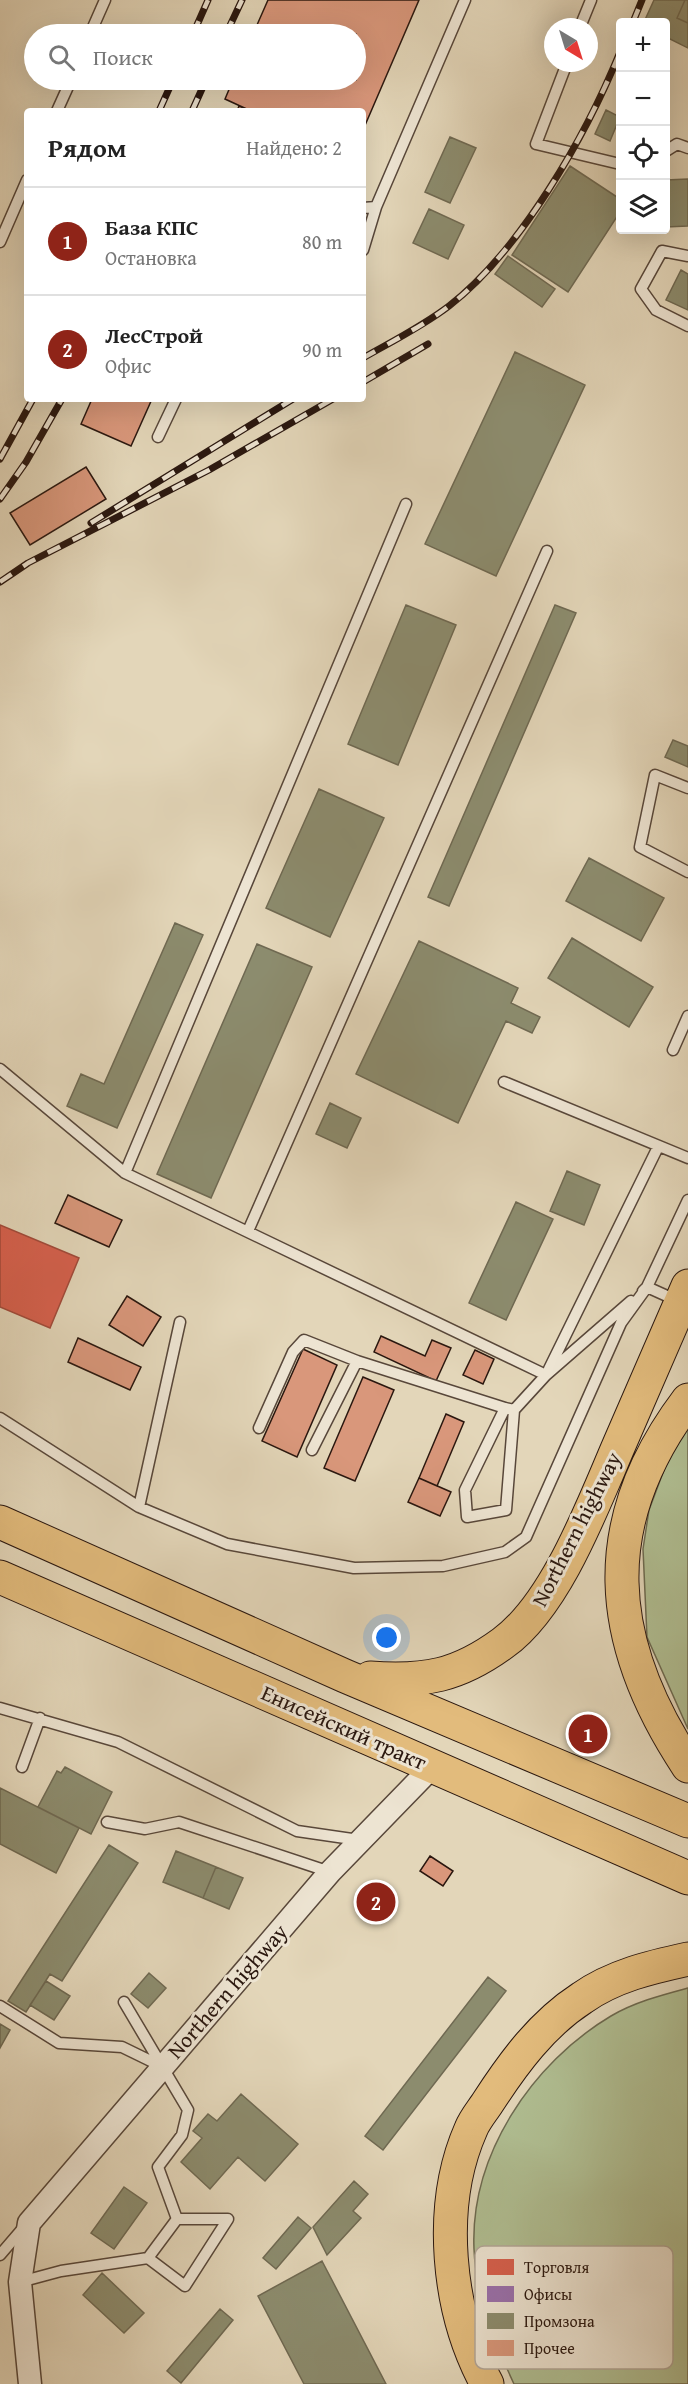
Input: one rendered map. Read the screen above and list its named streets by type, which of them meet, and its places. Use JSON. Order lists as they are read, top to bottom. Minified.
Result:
{"streets":{"main road":["Northern highway","Енисейский тракт"]},"crossings":[["Northern highway","Енисейский тракт"]],"legend":["Торговля","Офисы","Промзона","Прочее"],"north":"bottom right","page":{"map_buttons":["+","−"],"search":"Поиск","heading":["Рядом","Найдено: 2"],"list":[{"mark":"1","name":"База КПС","note":"Остановка","value":"80 m"},{"mark":"2","name":"ЛесСтрой","note":"Офис","value":"90 m"}],"pins":["1","2"]}}
